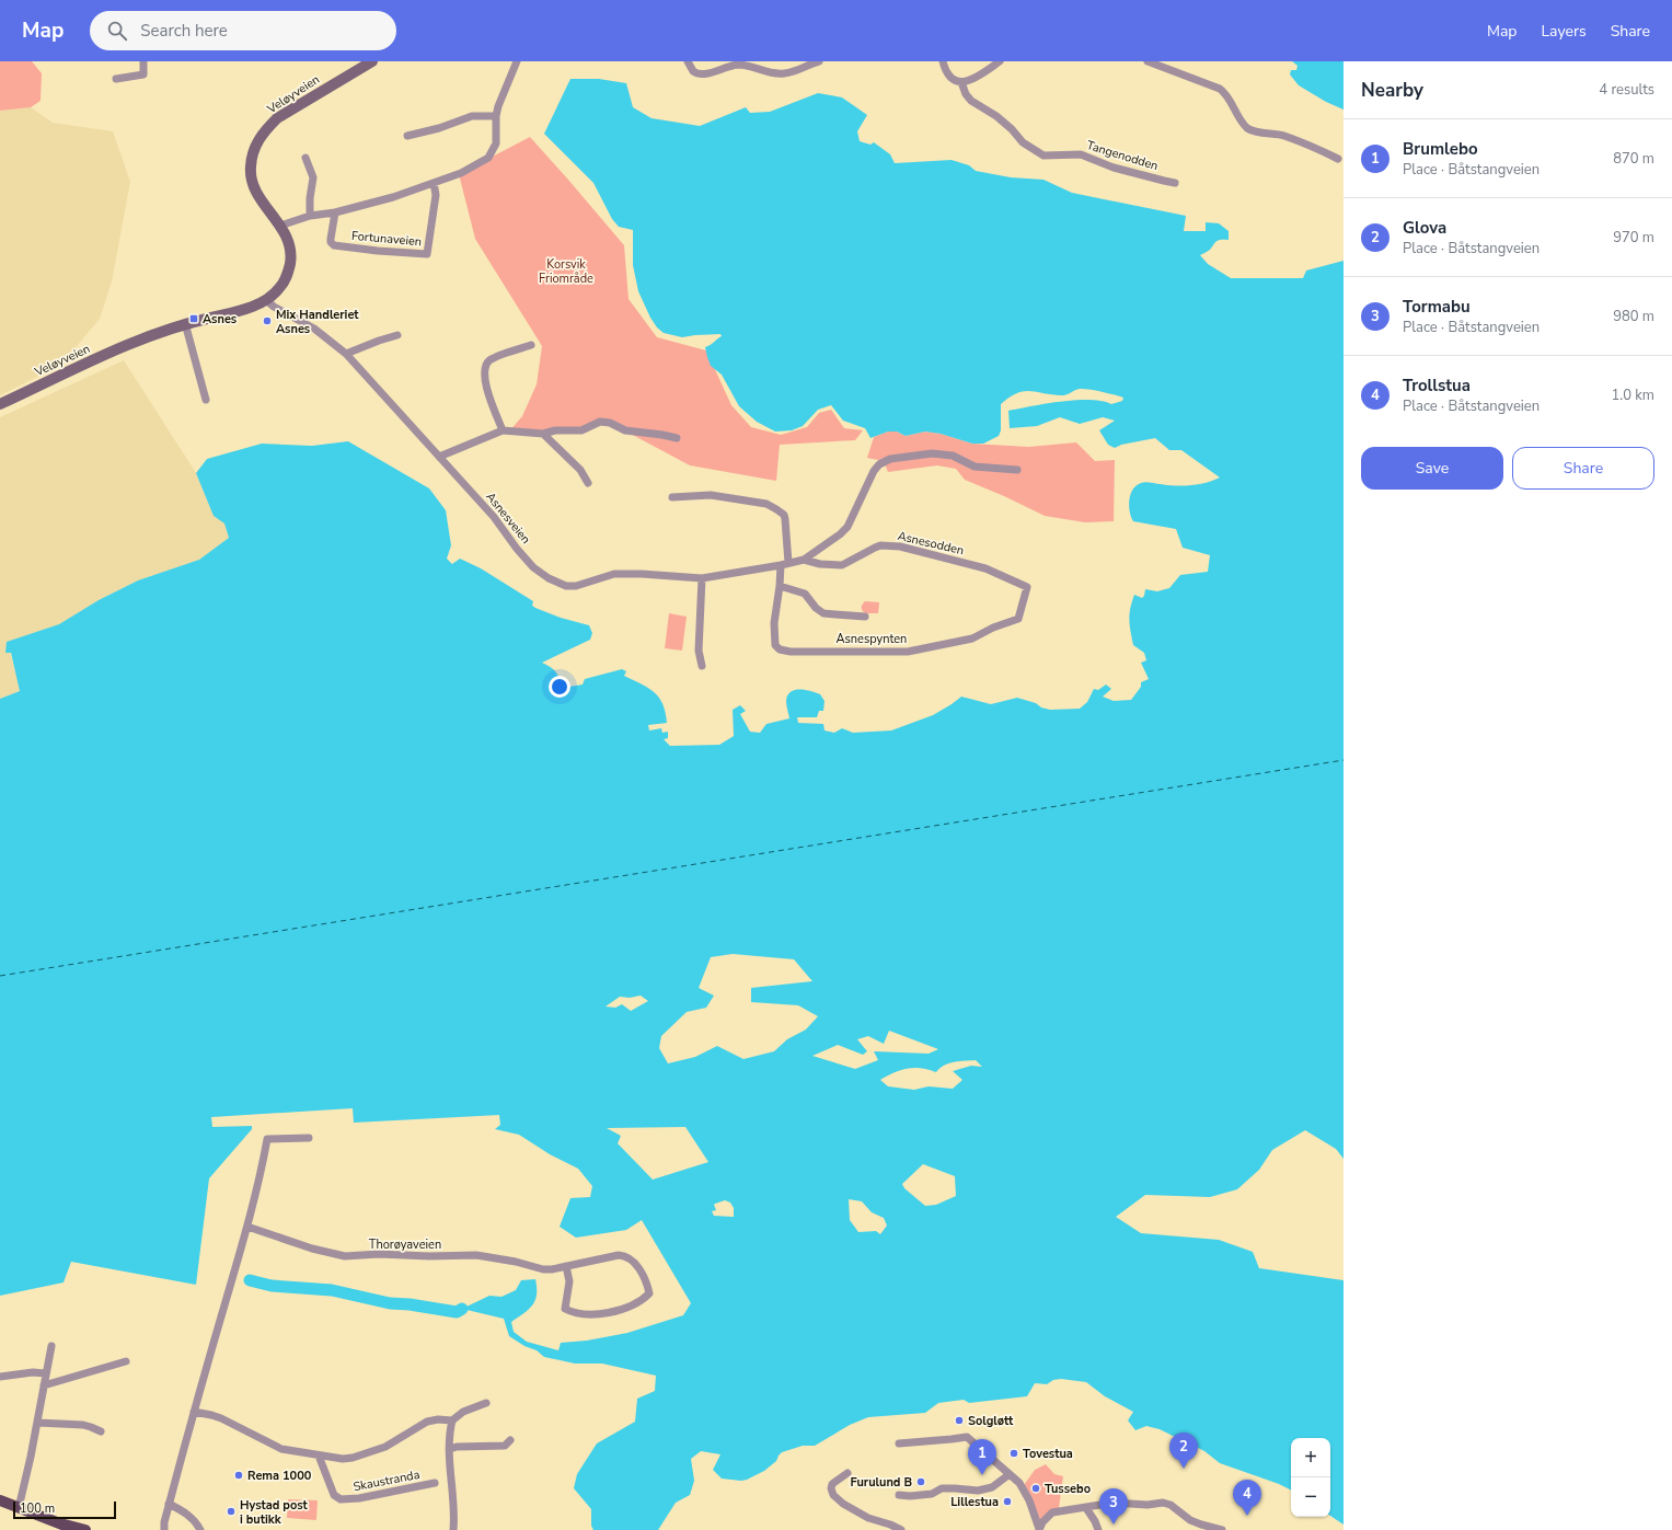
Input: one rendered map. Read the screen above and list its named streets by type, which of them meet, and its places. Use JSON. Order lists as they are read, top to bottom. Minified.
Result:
{"streets":{"main road":["Veløyveien"],"street":["Tangenodden","Fortunaveien","Asnesveien","Asnesodden","Asnespynten","Thorøyaveien","Skaustranda"]},"crossings":[["Veløyveien","Asnesveien"],["Asnesveien","Asnesodden"],["Asnesveien","Asnespynten"],["Asnesodden","Asnespynten"]],"parks":["Korsvik Friområde"],"places":{"transit":["Asnes"],"other":["Mix Handleriet Asnes","Solgløtt","Tovestua","Rema 1000","Furulund B","Tussebo","Lillestua","Hystad post i butikk"]},"scale_bar":"100 m","page":{"header":"Map","search":"Search here","nav":["Map","Layers","Share"],"heading":["Nearby","4 results"],"list":[{"mark":"1","name":"Brumlebo","note":"Place · Båtstangveien","value":"870 m"},{"mark":"2","name":"Glova","note":"Place · Båtstangveien","value":"970 m"},{"mark":"3","name":"Tormabu","note":"Place · Båtstangveien","value":"980 m"},{"mark":"4","name":"Trollstua","note":"Place · Båtstangveien","value":"1.0 km"}],"buttons":["Save","Share"],"pins":["2","1","4","3"],"map_buttons":["+","−"],"scale":"100 m"}}
